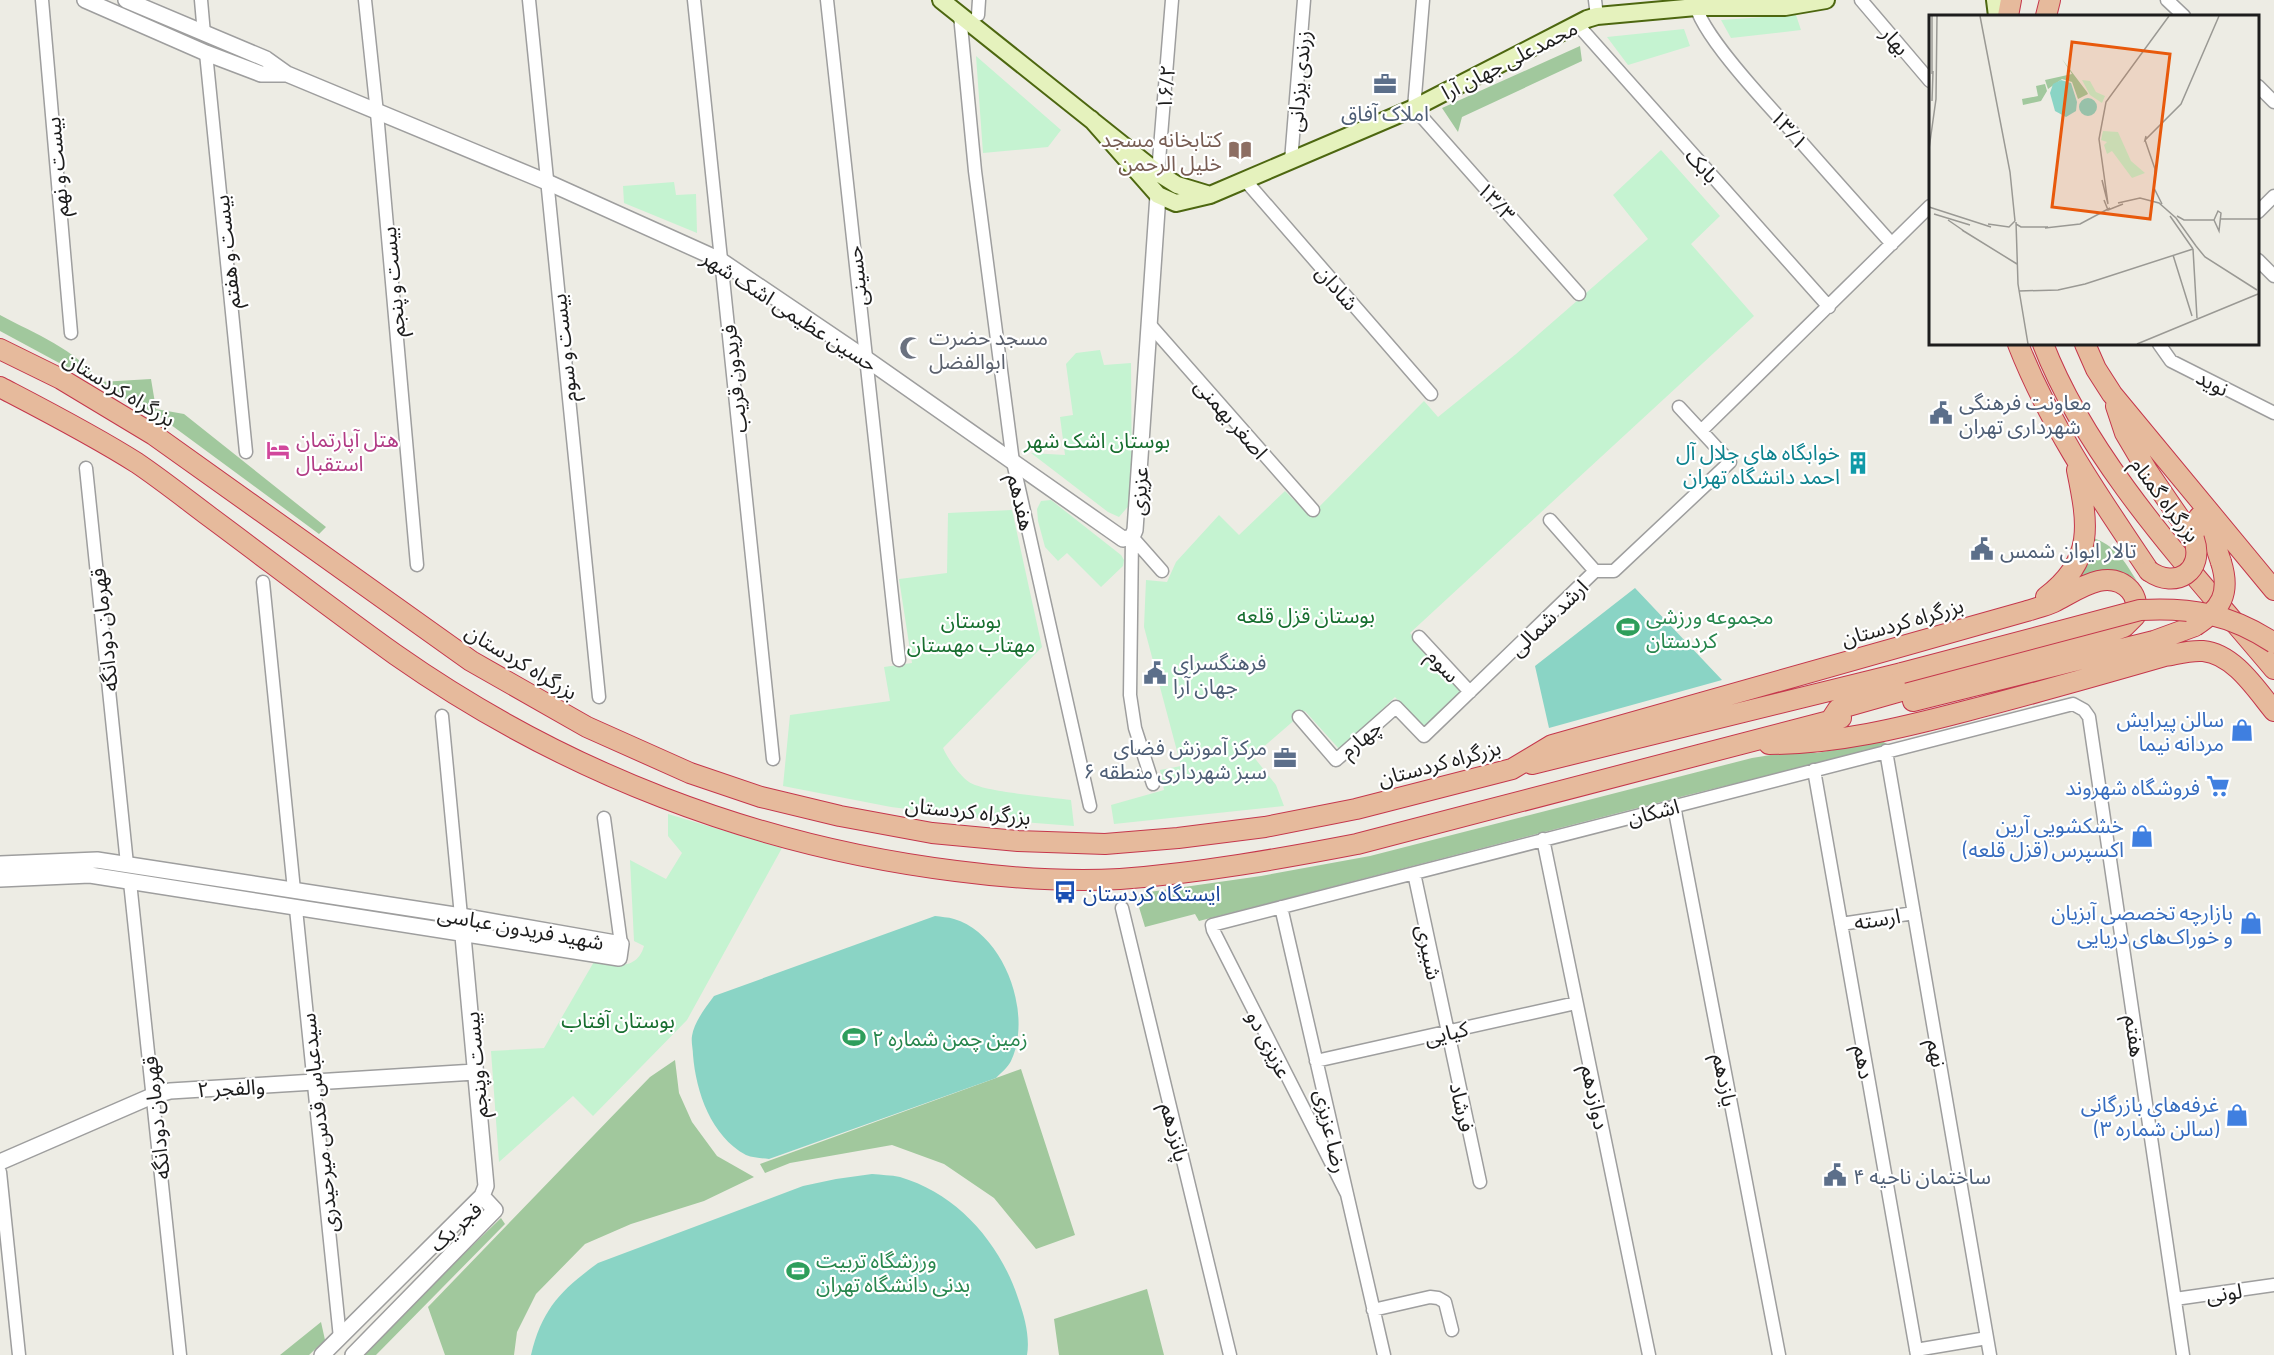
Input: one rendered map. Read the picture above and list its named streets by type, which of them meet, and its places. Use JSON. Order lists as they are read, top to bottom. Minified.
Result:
{"streets":{"highway":["بزرگراه کردستان","بزرگراه گمنام"],"main road":["محمدعلی جهان آرا"],"street":["بهار","زرندی یزدانی","۱۶/۲","۱۳/۱","بابک","بیست و نهم","۱۳/۳","بیست و هفتم","حسینی","بیست و پنجم","شادان","حسین عظیمی اشک شهر","بیست و سوم","فریدون قریب","نوید","اصغر بهمنی","عزیزی","هفدهم","ارشد شمالی","قهرمان دودانگه","سوم","چهارم","اشکان","ارسته","شهید فریدون عباسی","شبیری","کیایی","هفتم","عزیزی دو","نهم","دهم","بیست وپنجم","یازدهم","والفجر ۲","دوازدهم","فرشاد","سیدعباس قدس میرحیدری","رضا عزیزی","پانزدهم","فجر یک","لونی"]},"crossings":[["محمدعلی جهان آرا","زرندی یزدانی"],["محمدعلی جهان آرا","۱۳/۱"],["محمدعلی جهان آرا","بابک"],["محمدعلی جهان آرا","۱۳/۳"],["محمدعلی جهان آرا","شادان"],["محمدعلی جهان آرا","عزیزی"],["بیست و هفتم","حسین عظیمی اشک شهر"],["حسینی","حسین عظیمی اشک شهر"],["بیست و پنجم","حسین عظیمی اشک شهر"],["حسین عظیمی اشک شهر","بیست و سوم"],["حسین عظیمی اشک شهر","فریدون قریب"],["حسین عظیمی اشک شهر","عزیزی"],["حسین عظیمی اشک شهر","هفدهم"],["اصغر بهمنی","عزیزی"],["ارشد شمالی","سوم"],["ارشد شمالی","چهارم"],["قهرمان دودانگه","شهید فریدون عباسی"],["قهرمان دودانگه","والفجر ۲"],["اشکان","شبیری"],["اشکان","هفتم"],["اشکان","عزیزی دو"],["اشکان","نهم"],["اشکان","دهم"],["اشکان","یازدهم"],["اشکان","دوازدهم"],["اشکان","رضا عزیزی"],["ارسته","نهم"],["ارسته","دهم"],["شهید فریدون عباسی","بیست وپنجم"],["شهید فریدون عباسی","سیدعباس قدس میرحیدری"],["شبیری","کیایی"],["شبیری","فرشاد"],["کیایی","دوازدهم"],["کیایی","فرشاد"],["کیایی","رضا عزیزی"],["هفتم","لونی"],["عزیزی دو","رضا عزیزی"],["بیست وپنجم","والفجر ۲"],["بیست وپنجم","فجر یک"],["والفجر ۲","سیدعباس قدس میرحیدری"],["سیدعباس قدس میرحیدری","فجر یک"]],"parks":["بوستان اشک شهر","بوستان قزل قلعه","بوستان مهتاب مهستان","بوستان آفتاب"],"places":{"office":["املاک آفاق","مرکز آموزش فضای سبز شهرداری منطقه ۶"],"library":["كتابخانه مسجد خليل الرحمن"],"mosque":["مسجد حضرت ابوالفضل"],"public building":["معاونت فرهنگی شهرداری تهران","تالار ایوان شمس","فرهنگسرای جهان آرا","ساختمان ناحیه ۴"],"hotel":["هتل آپارتمان استقبال"],"building":["خوابگاه های جلال آل احمد دانشگاه تهران"],"sports":["مجموعه ورزشی کردستان","زمین چمن شماره ۲","ورزشگاه تربیت بدنی دانشگاه تهران"],"shop":["سالن پیرایش مردانه نیما","خشکشویی آرین اکسپرس (قزل قلعه)","بازارچه تخصصی آبزیان و خوراک‌های دریایی","غرفه‌های بازرگانی (سالن شماره ۳)"],"supermarket":["فروشگاه شهروند"],"bus stop":["ایستگاه کردستان"]}}
